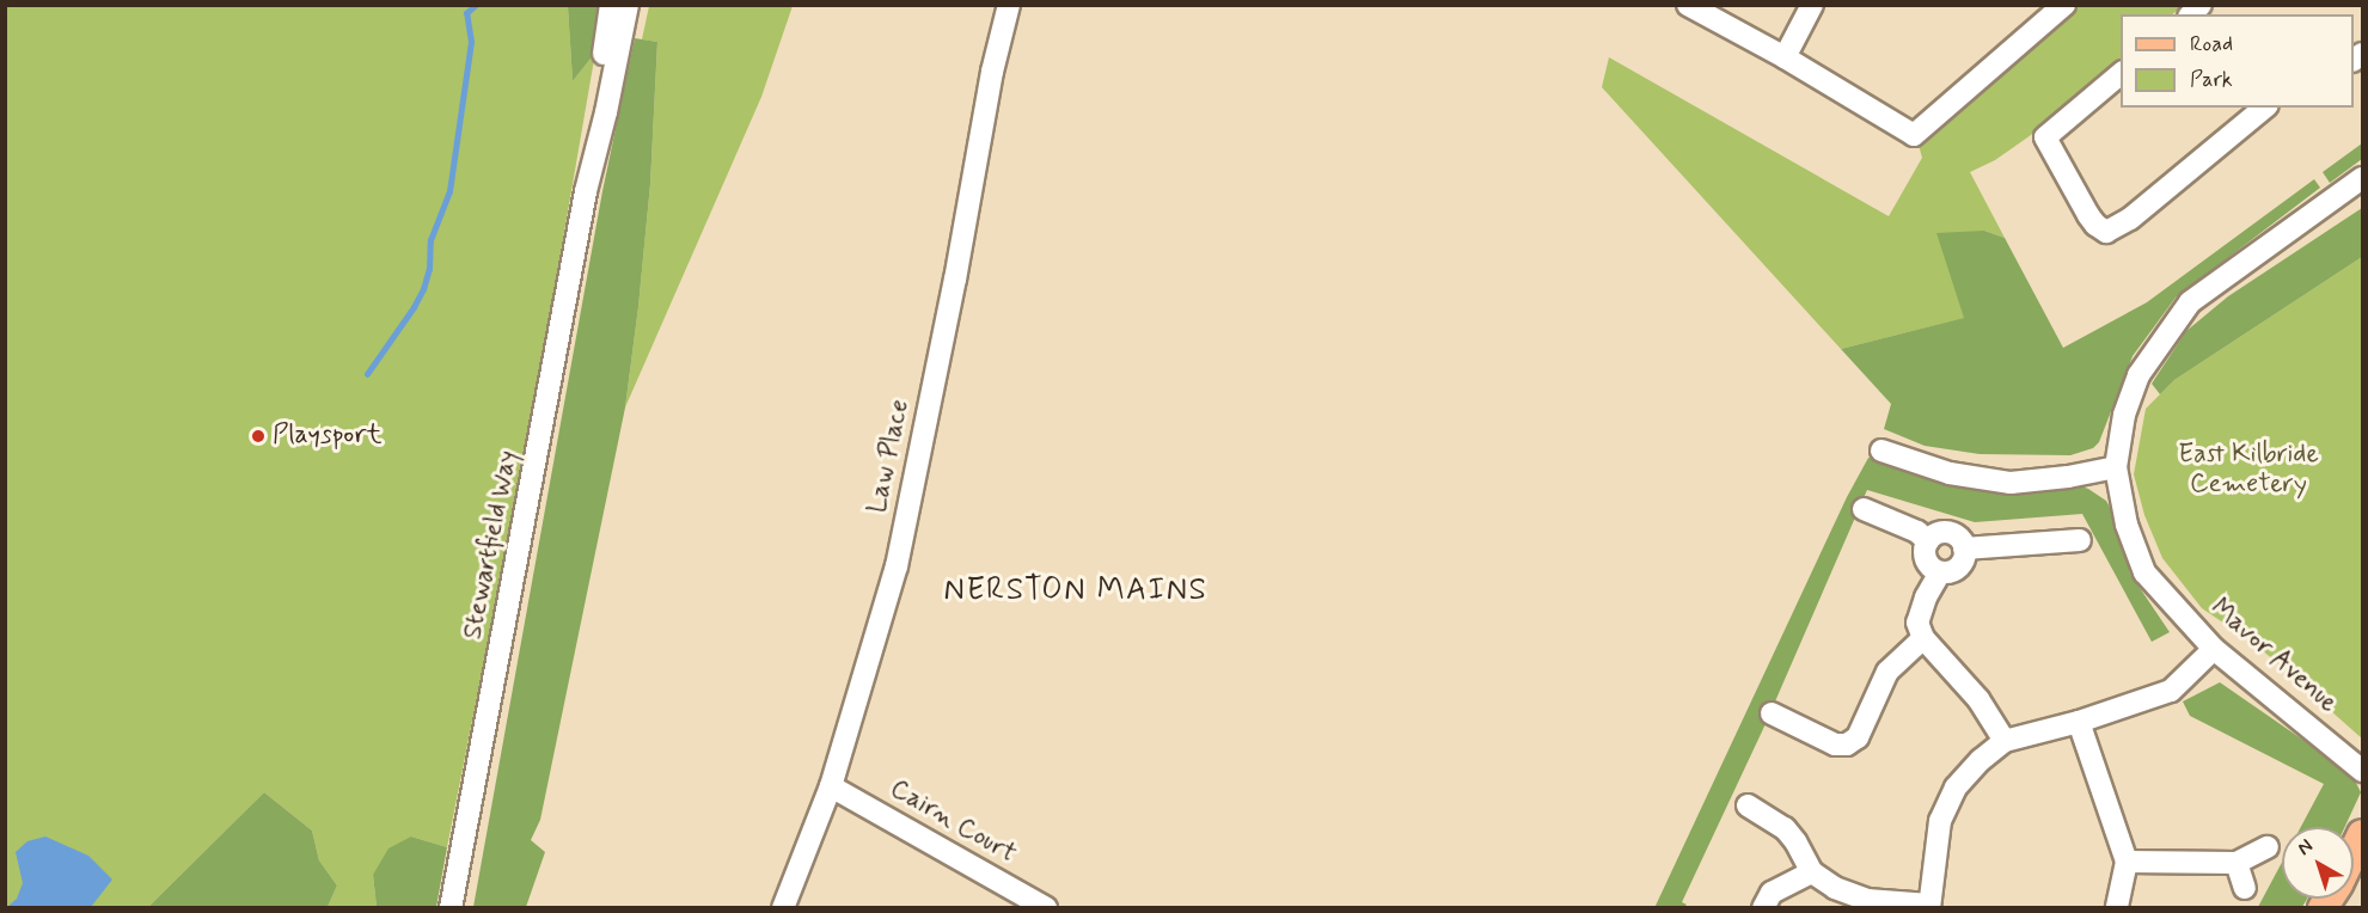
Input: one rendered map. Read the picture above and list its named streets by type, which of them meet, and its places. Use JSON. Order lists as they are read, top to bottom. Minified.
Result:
{"streets":{"street":["Law Place","Stewartfield Way","Mavor Avenue","Cairn Court"]},"crossings":[["Law Place","Cairn Court"]],"districts":["NERSTON MAINS"],"parks":["East Kilbride Cemetery"],"places":["Playsport"],"legend":["Road","Park"],"north":"top left"}
